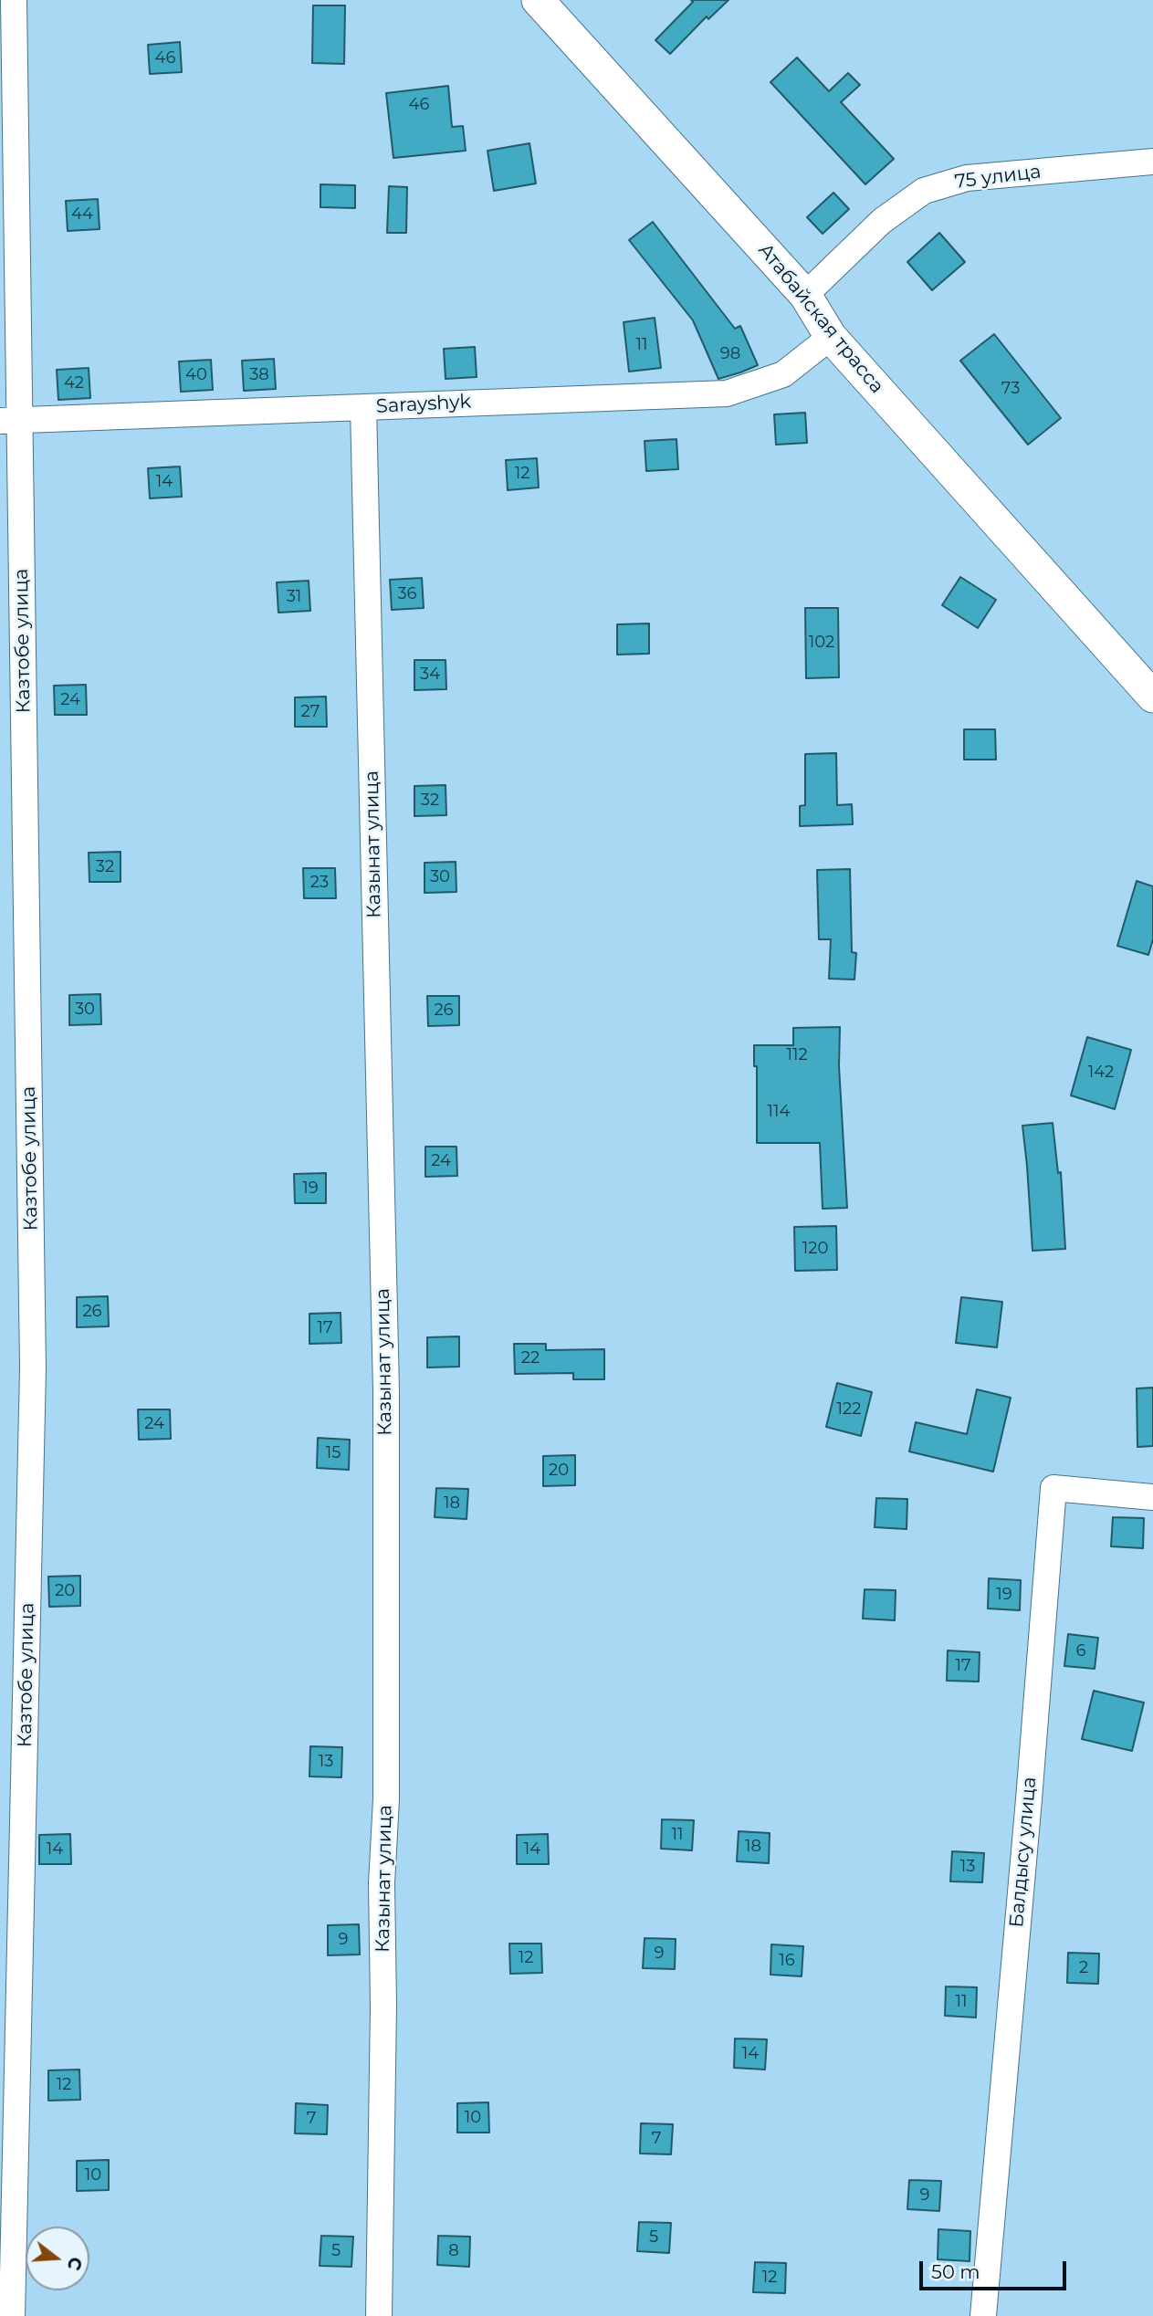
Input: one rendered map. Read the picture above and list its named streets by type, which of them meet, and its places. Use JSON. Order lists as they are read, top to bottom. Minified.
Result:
{"streets":{"main road":["Атабайская трасса"],"street":["75 улица","Sarayshyk","Казтобе улица","Казынат улица","Балдысу улица"]},"crossings":[["75 улица","Атабайская трасса"],["Атабайская трасса","Sarayshyk"],["Sarayshyk","Казтобе улица"],["Sarayshyk","Казынат улица"]],"house_numbers":["46","46","44","11","98","40","38","42","73","12","14","36","31","102","34","24","27","32","32","30","23","30","26","112","142","114","24","19","120","26","17","22","122","24","15","20","18","20","19","6","17","13","11","18","14","14","13","9","9","12","16","2","11","14","12","10","7","7","10","9","5","5","8","12"],"scale_bar":"50 m","north":"right"}
